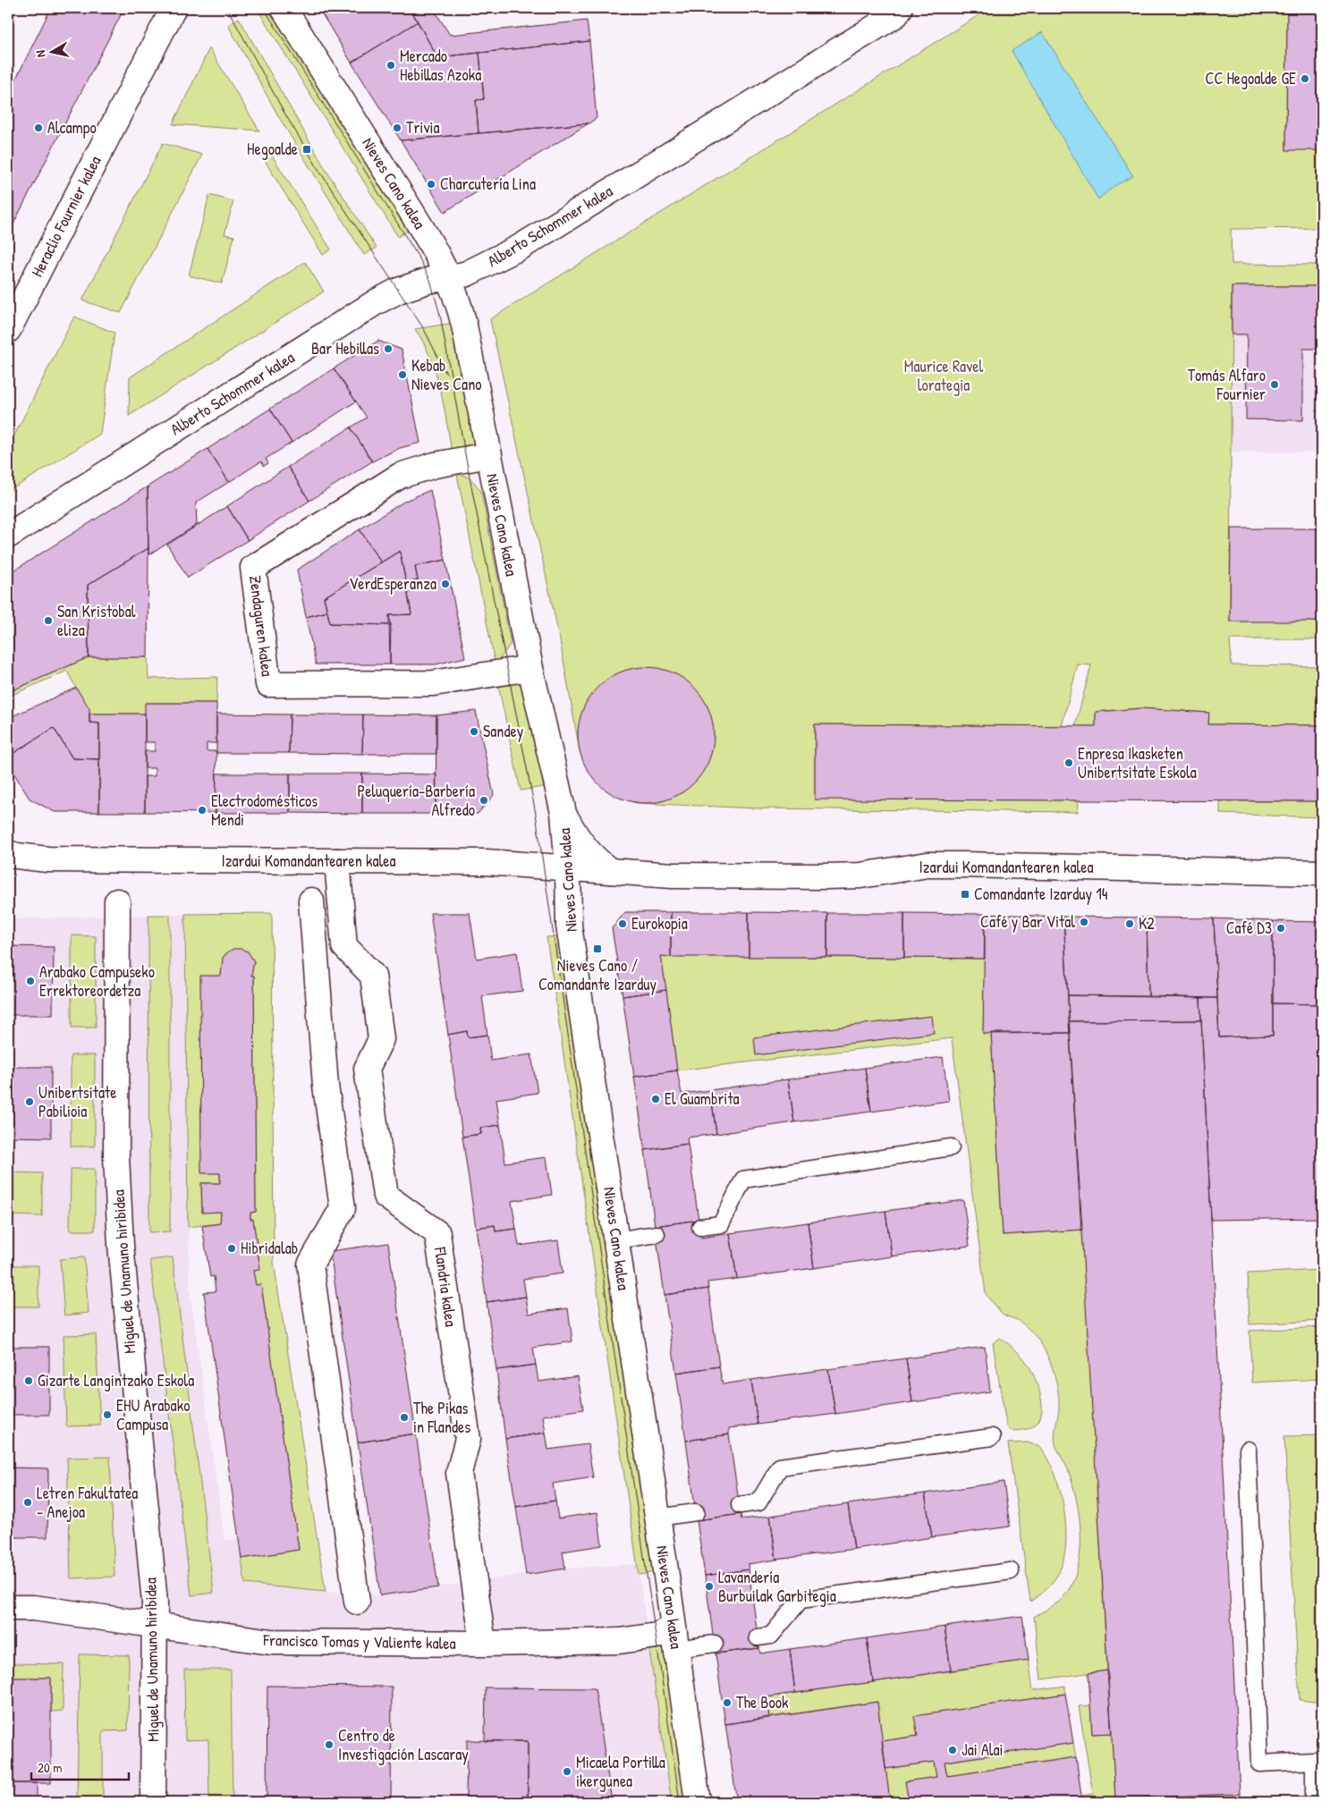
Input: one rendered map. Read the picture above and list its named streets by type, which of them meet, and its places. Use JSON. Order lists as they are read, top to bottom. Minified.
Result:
{"streets":{"street":["Nieves Cano kalea","Heraclio Fournier kalea","Alberto Schommer kalea","Zendaguren kalea","Izardui Komandantearen kalea","Miguel de Unamuno hiribidea","Flandria kalea","Francisco Tomas y Valiente kalea"]},"crossings":[["Nieves Cano kalea","Alberto Schommer kalea"],["Nieves Cano kalea","Zendaguren kalea"],["Nieves Cano kalea","Izardui Komandantearen kalea"],["Nieves Cano kalea","Francisco Tomas y Valiente kalea"],["Izardui Komandantearen kalea","Flandria kalea"],["Miguel de Unamuno hiribidea","Francisco Tomas y Valiente kalea"],["Flandria kalea","Francisco Tomas y Valiente kalea"]],"parks":["Maurice Ravel lorategia"],"places":{"other":["Mercado Hebillas Azoka","CC Hegoalde GE","Alcampo","Trivia","Charcutería Lina","Bar Hebillas","Kebab Nieves Cano","Tomás Alfaro Fournier","VerdEsperanza","San Kristobal eliza","Sandey","Enpresa Ikasketen Unibertsitate Eskola","Peluquería-Barbería Alfredo","Electrodomésticos Mendi","Café y Bar Vital","Eurokopia","K2","Café D3","Arabako Campuseko Errektoreordetza","El Guambrita","Unibertsitate Pabilioia","Hibridalab","Gizarte Langintzako Eskola","EHU Arabako Campusa","The Pikas in Flandes","Letren Fakultatea - Anejoa","Lavandería Burbuilak Garbitegia","The Book","Centro de Investigación Lascaray","Jai Alai","Micaela Portilla ikergunea"],"transit":["Hegoalde","Comandante Izarduy 14","Nieves Cano / Comandante Izarduy"]},"scale_bar":"20 m","north":"left"}
